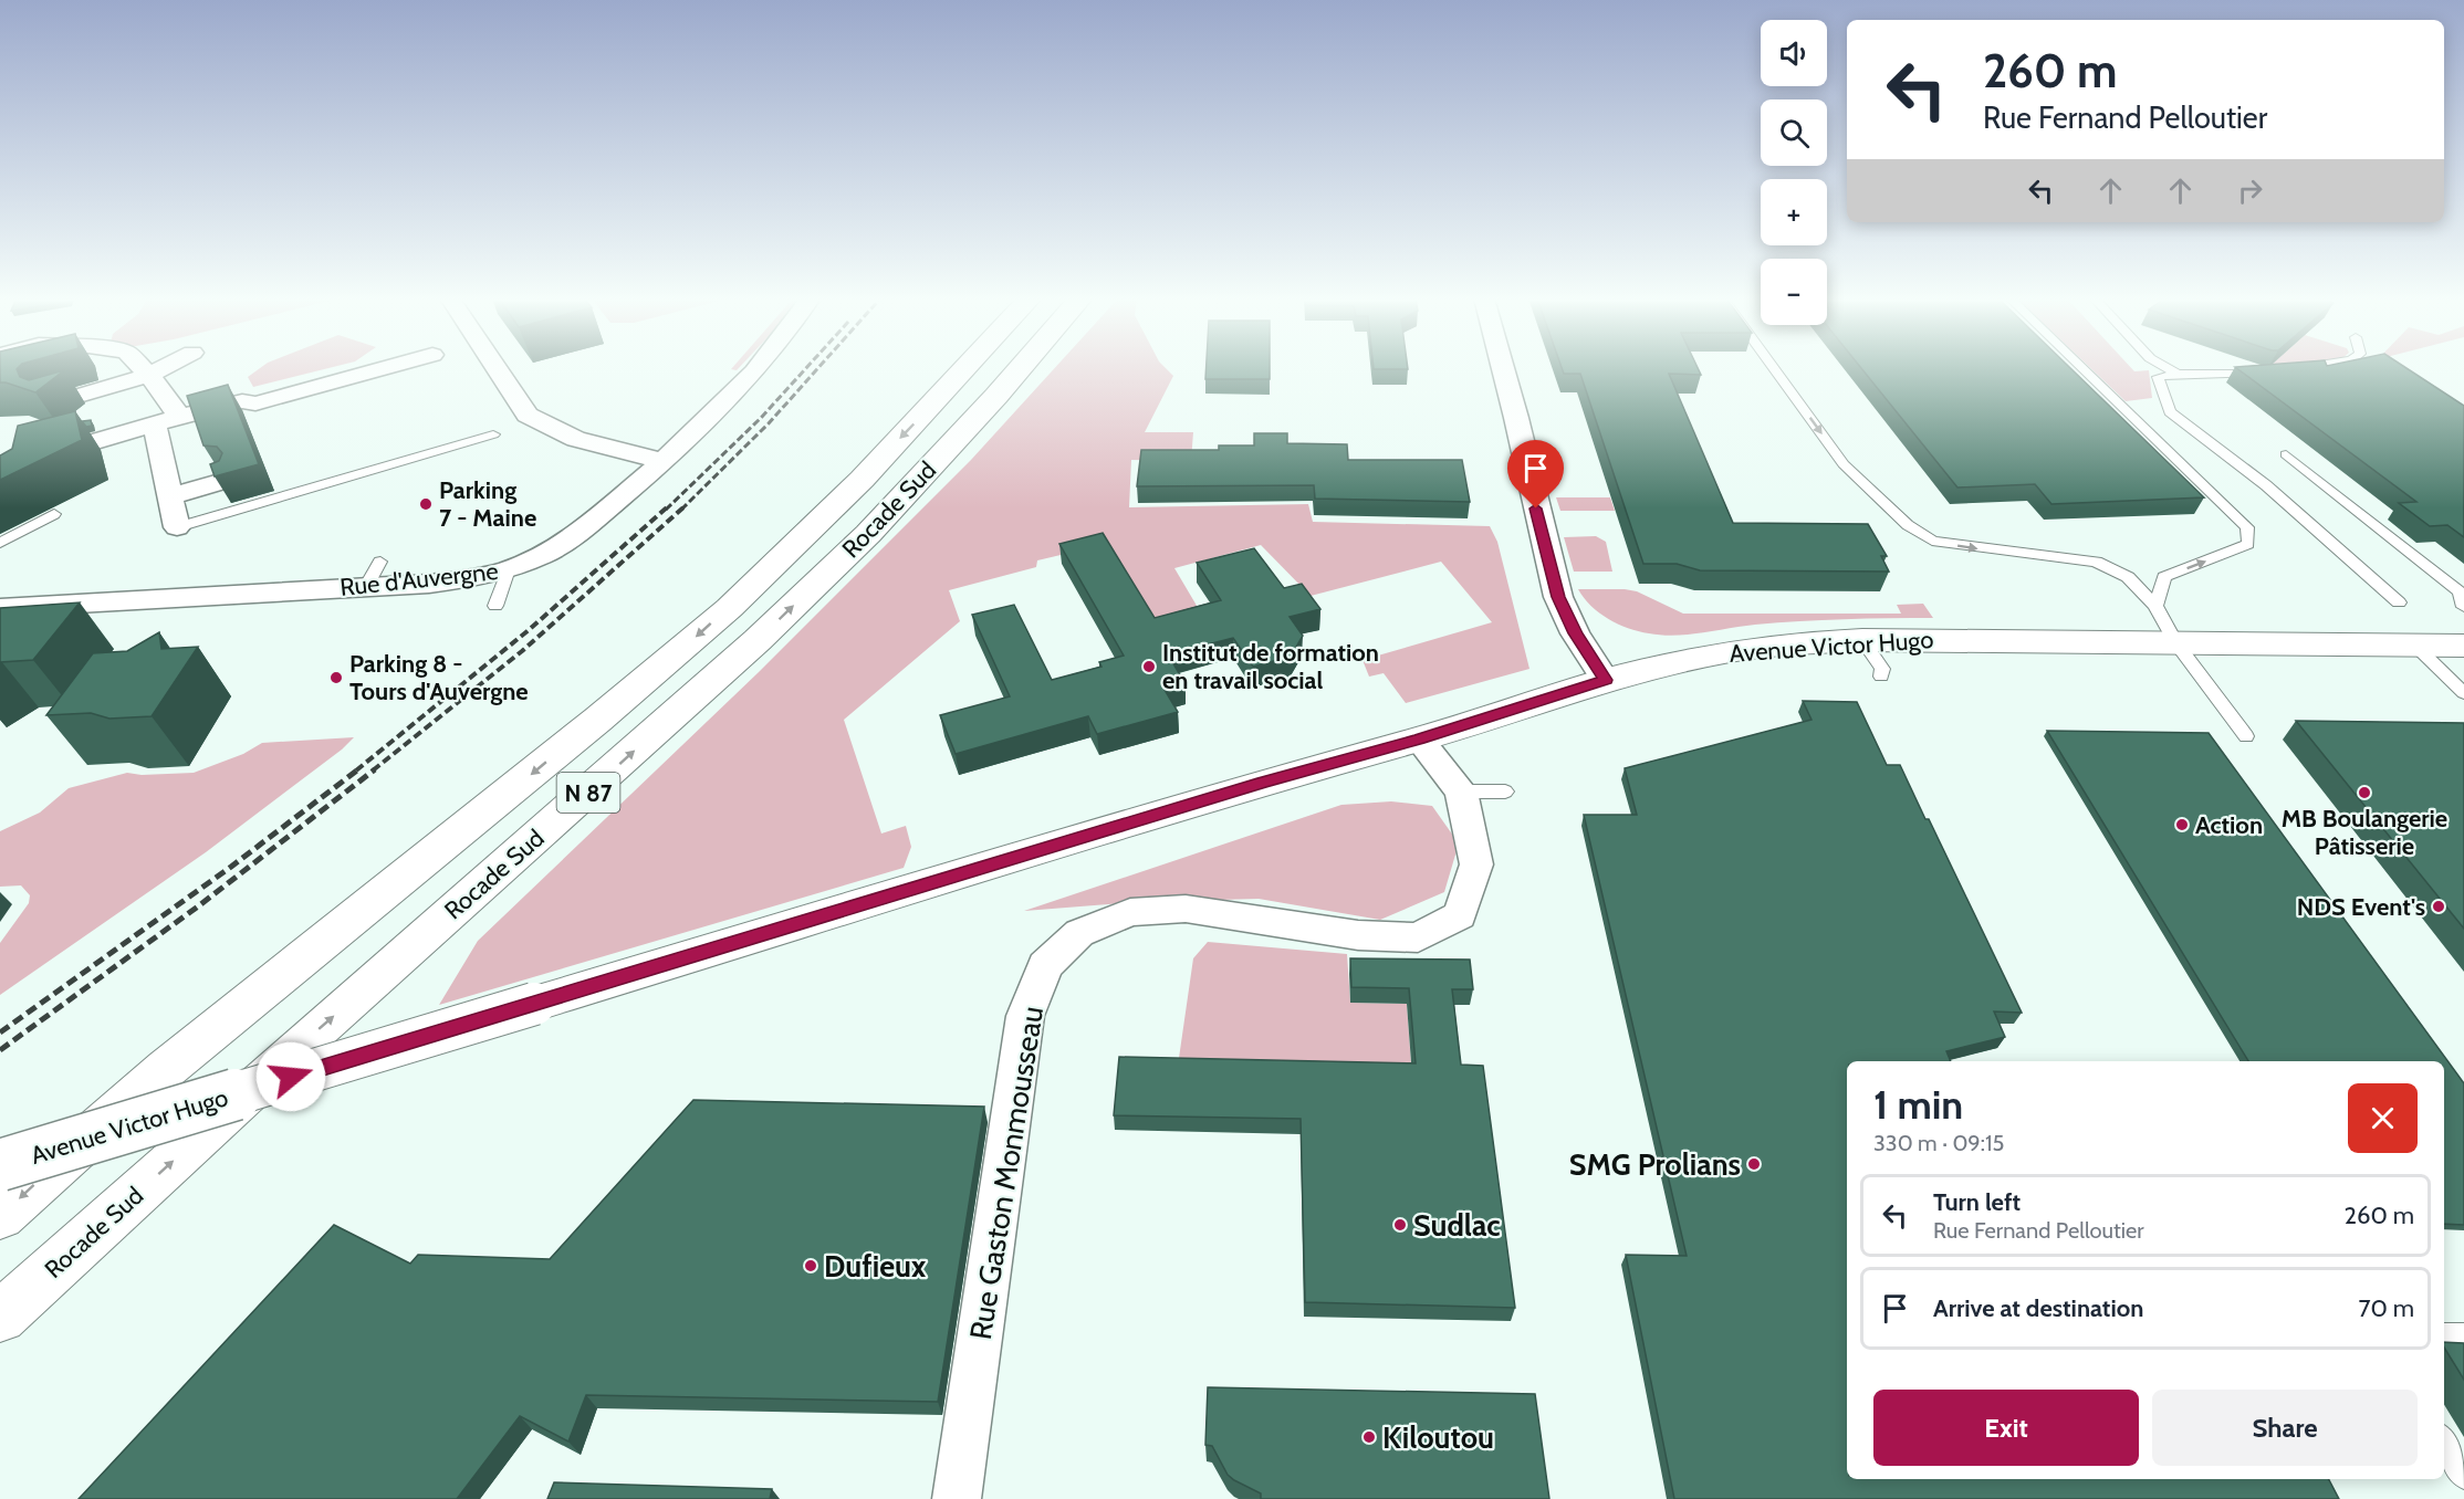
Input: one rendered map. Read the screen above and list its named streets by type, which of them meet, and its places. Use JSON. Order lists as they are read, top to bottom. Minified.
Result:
{"streets":{"main road":["Rocade Sud","Avenue Victor Hugo","N 87"],"street":["Rue d'Auvergne","Rue Gaston Monmousseau"]},"crossings":[["Avenue Victor Hugo","Rue Gaston Monmousseau"]],"places":["Parking 7 - Maine","Institut de formation en travail social","Parking 8 - Tours d'Auvergne","MB Boulangerie Pâtisserie","Action","NDS Event's","SMG Prolians","Sudlac","Dufieux","Kiloutou"],"page":{"map_buttons":["+","−"],"turn":["260 m","Rue Fernand Pelloutier"],"heading":["1 min","330 m · 09:15"],"list":[{"name":"Turn left","note":"Rue Fernand Pelloutier","value":"260 m"},{"name":"Arrive at destination","value":"70 m"}],"buttons":["Exit","Share"]}}
